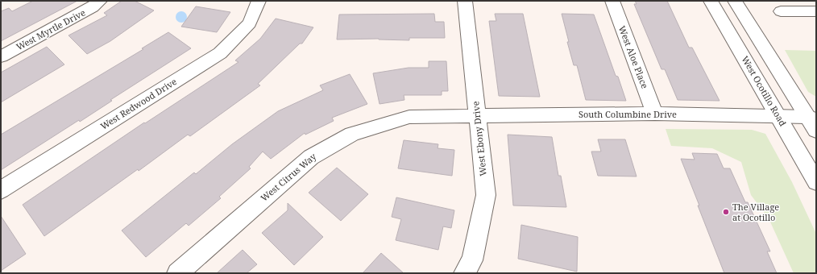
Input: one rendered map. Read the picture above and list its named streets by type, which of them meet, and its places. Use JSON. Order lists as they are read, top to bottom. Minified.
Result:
{"streets":{"street":["West Myrtle Drive","West Aloe Place","West Ocotillo Road","West Redwood Drive","South Columbine Drive","West Ebony Drive","West Citrus Way"]},"crossings":[["West Aloe Place","South Columbine Drive"],["West Ocotillo Road","South Columbine Drive"],["South Columbine Drive","West Ebony Drive"],["South Columbine Drive","West Citrus Way"],["West Ebony Drive","West Citrus Way"]],"places":["The Village at Ocotillo"]}
